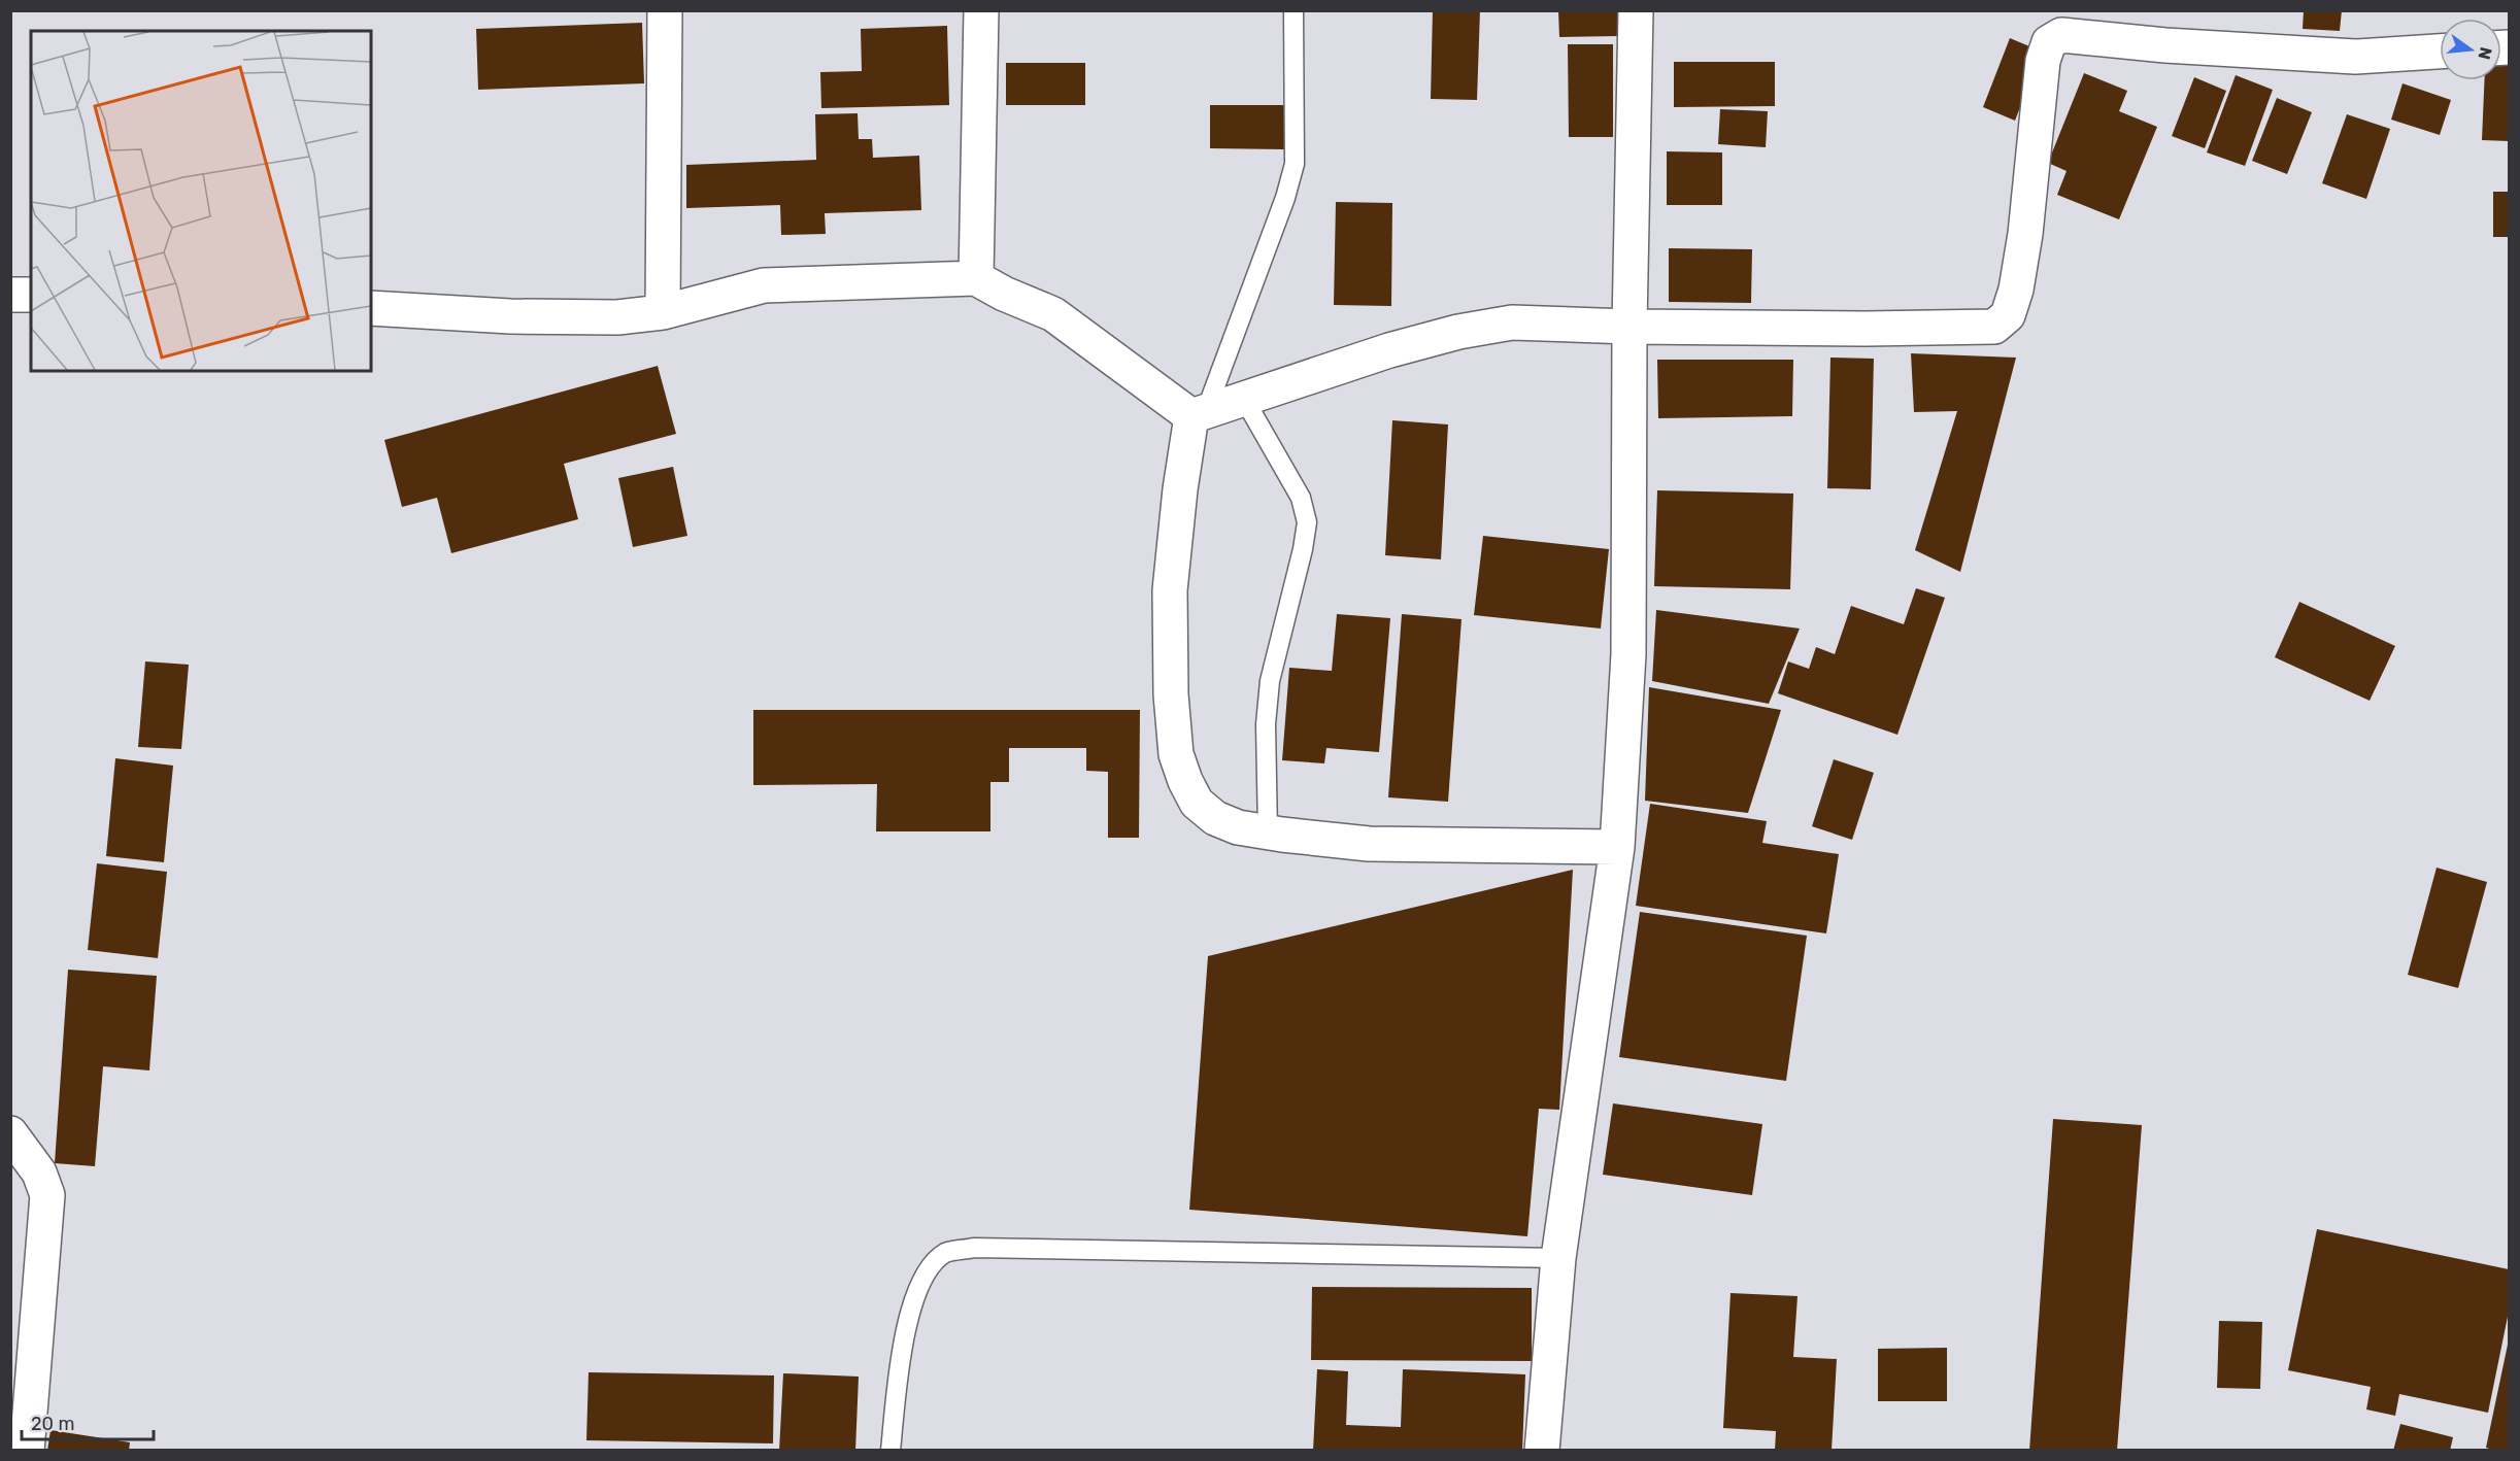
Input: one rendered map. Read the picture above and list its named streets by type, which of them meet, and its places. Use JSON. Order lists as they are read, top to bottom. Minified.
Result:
{"scale_bar":"20 m","north":"right"}
